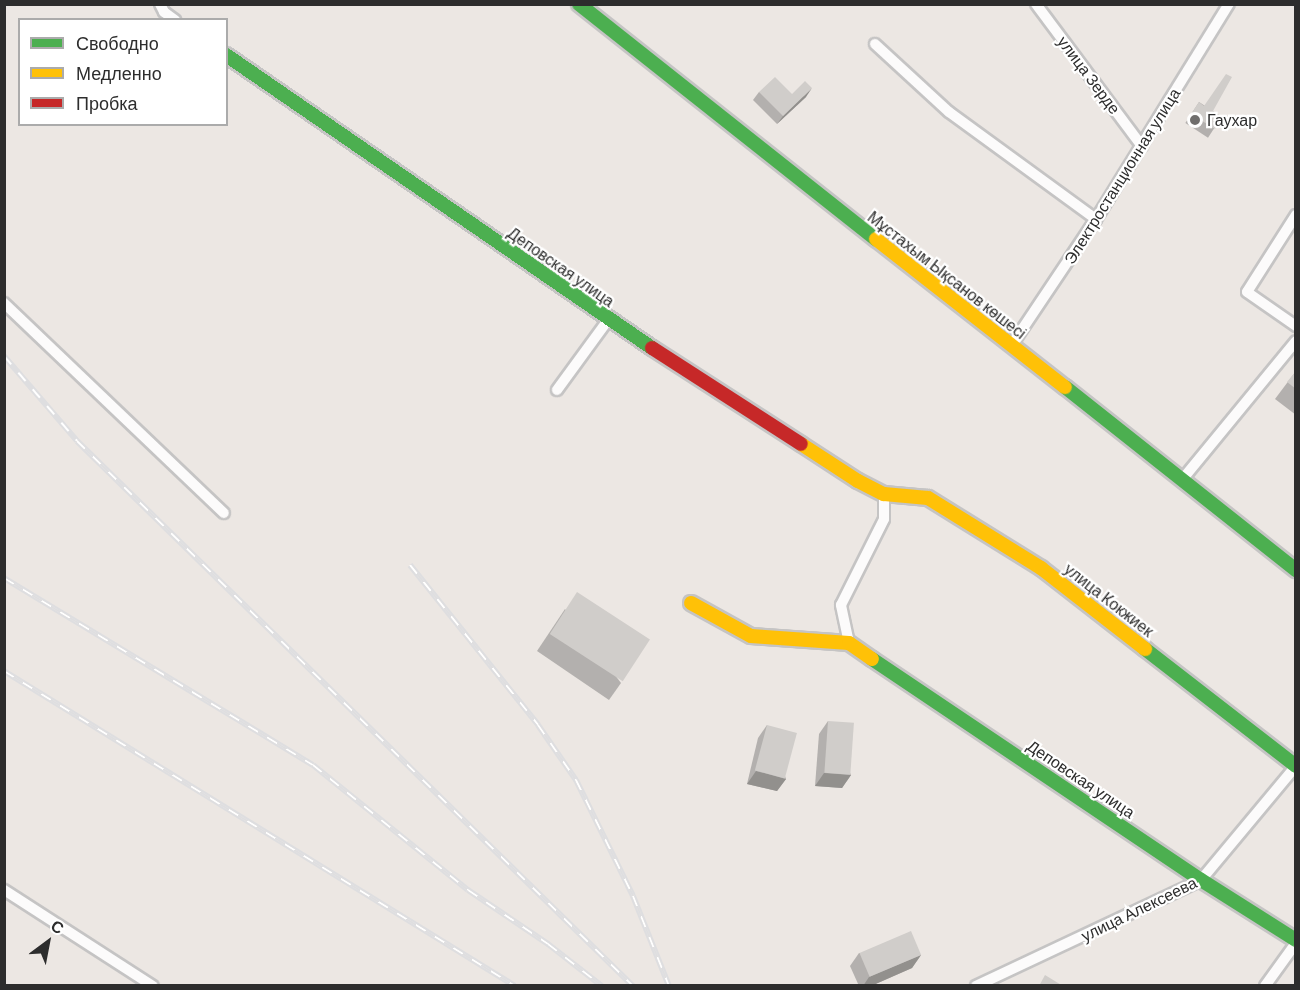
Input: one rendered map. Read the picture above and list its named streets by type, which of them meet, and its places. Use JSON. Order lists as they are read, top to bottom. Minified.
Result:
{"streets":{"street":["улица Зерде","Электростанционная улица","Деповская улица","Мұстахым Ықсанов көшесі","улица Кокжиек","улица Алексеева"]},"crossings":[["улица Зерде","Электростанционная улица"],["Электростанционная улица","Мұстахым Ықсанов көшесі"],["Деповская улица","улица Кокжиек"],["Деповская улица","улица Алексеева"],["улица Кокжиек","улица Алексеева"]],"places":["Гаухар"],"legend":["Свободно","Медленно","Пробка"],"north":"top right"}
